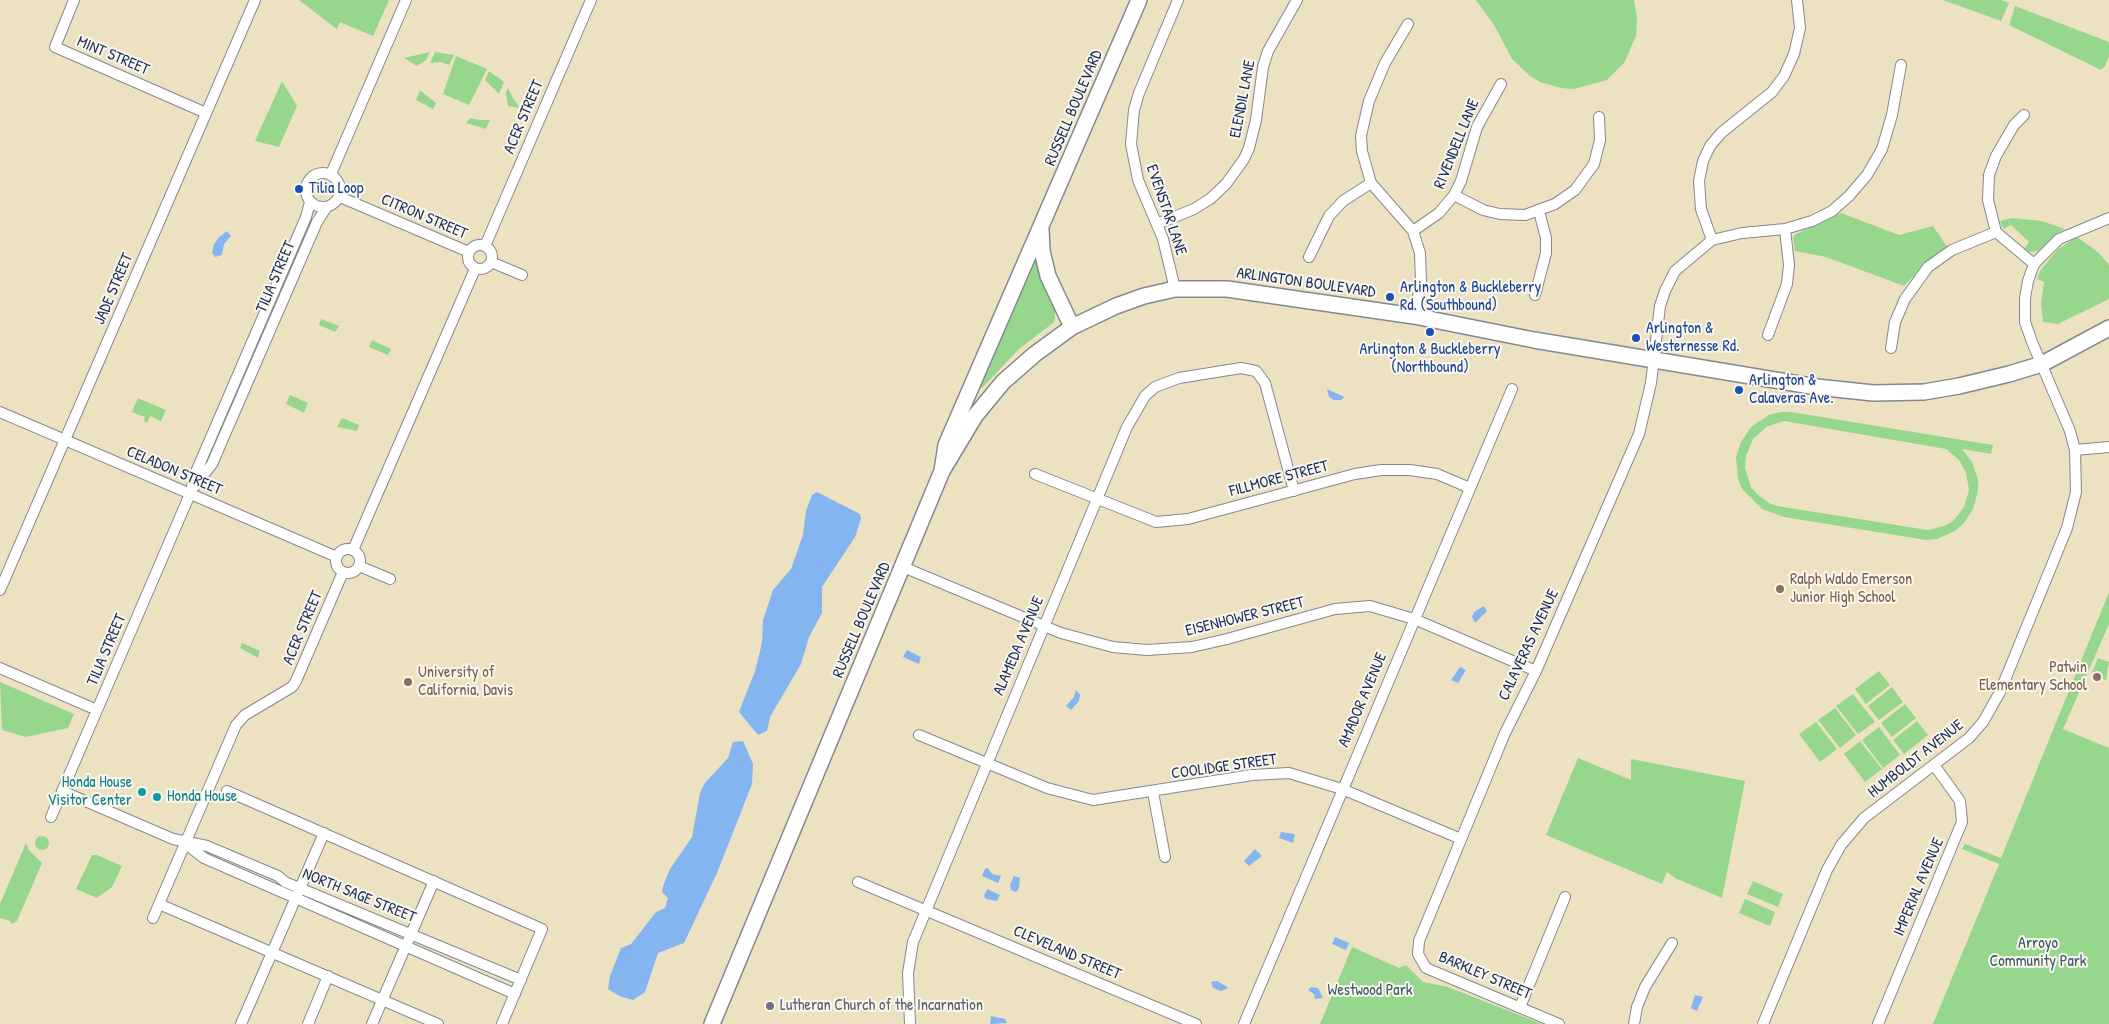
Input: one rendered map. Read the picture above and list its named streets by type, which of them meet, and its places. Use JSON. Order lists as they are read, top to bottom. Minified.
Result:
{"streets":{"main road":["RUSSELL BOULEVARD","ARLINGTON BOULEVARD"],"street":["MINT STREET","ELENDIL LANE","ACER STREET","RIVENDELL LANE","EVENSTAR LANE","CITRON STREET","TILIA STREET","JADE STREET","CELADON STREET","FILLMORE STREET","EISENHOWER STREET","CALAVERAS AVENUE","ALAMEDA AVENUE","AMADOR AVENUE","HUMBOLDT AVENUE","COOLIDGE STREET","IMPERIAL AVENUE","NORTH SAGE STREET","CLEVELAND STREET","BARKLEY STREET"]},"crossings":[["MINT STREET","JADE STREET"],["ELENDIL LANE","EVENSTAR LANE"],["RUSSELL BOULEVARD","ARLINGTON BOULEVARD"],["RUSSELL BOULEVARD","EISENHOWER STREET"],["ACER STREET","CITRON STREET"],["ACER STREET","CELADON STREET"],["ACER STREET","NORTH SAGE STREET"],["EVENSTAR LANE","ARLINGTON BOULEVARD"],["CITRON STREET","TILIA STREET"],["TILIA STREET","CELADON STREET"],["TILIA STREET","NORTH SAGE STREET"],["ARLINGTON BOULEVARD","CALAVERAS AVENUE"],["ARLINGTON BOULEVARD","HUMBOLDT AVENUE"],["JADE STREET","CELADON STREET"],["FILLMORE STREET","ALAMEDA AVENUE"],["FILLMORE STREET","AMADOR AVENUE"],["EISENHOWER STREET","CALAVERAS AVENUE"],["EISENHOWER STREET","ALAMEDA AVENUE"],["EISENHOWER STREET","AMADOR AVENUE"],["CALAVERAS AVENUE","COOLIDGE STREET"],["CALAVERAS AVENUE","BARKLEY STREET"],["ALAMEDA AVENUE","COOLIDGE STREET"],["ALAMEDA AVENUE","CLEVELAND STREET"],["AMADOR AVENUE","COOLIDGE STREET"],["HUMBOLDT AVENUE","IMPERIAL AVENUE"]],"parks":["Arroyo Community Park","Westwood Park"],"places":["Tilia Loop","Arlington & Buckleberry Rd. (Southbound)","Arlington & Buckleberry (Northbound)","Arlington & Westernesse Rd.","Arlington & Calaveras Ave.","Ralph Waldo Emerson Junior High School","Patwin Elementary School","University of California, Davis","Honda House Visitor Center","Honda House","Lutheran Church of the Incarnation"]}
